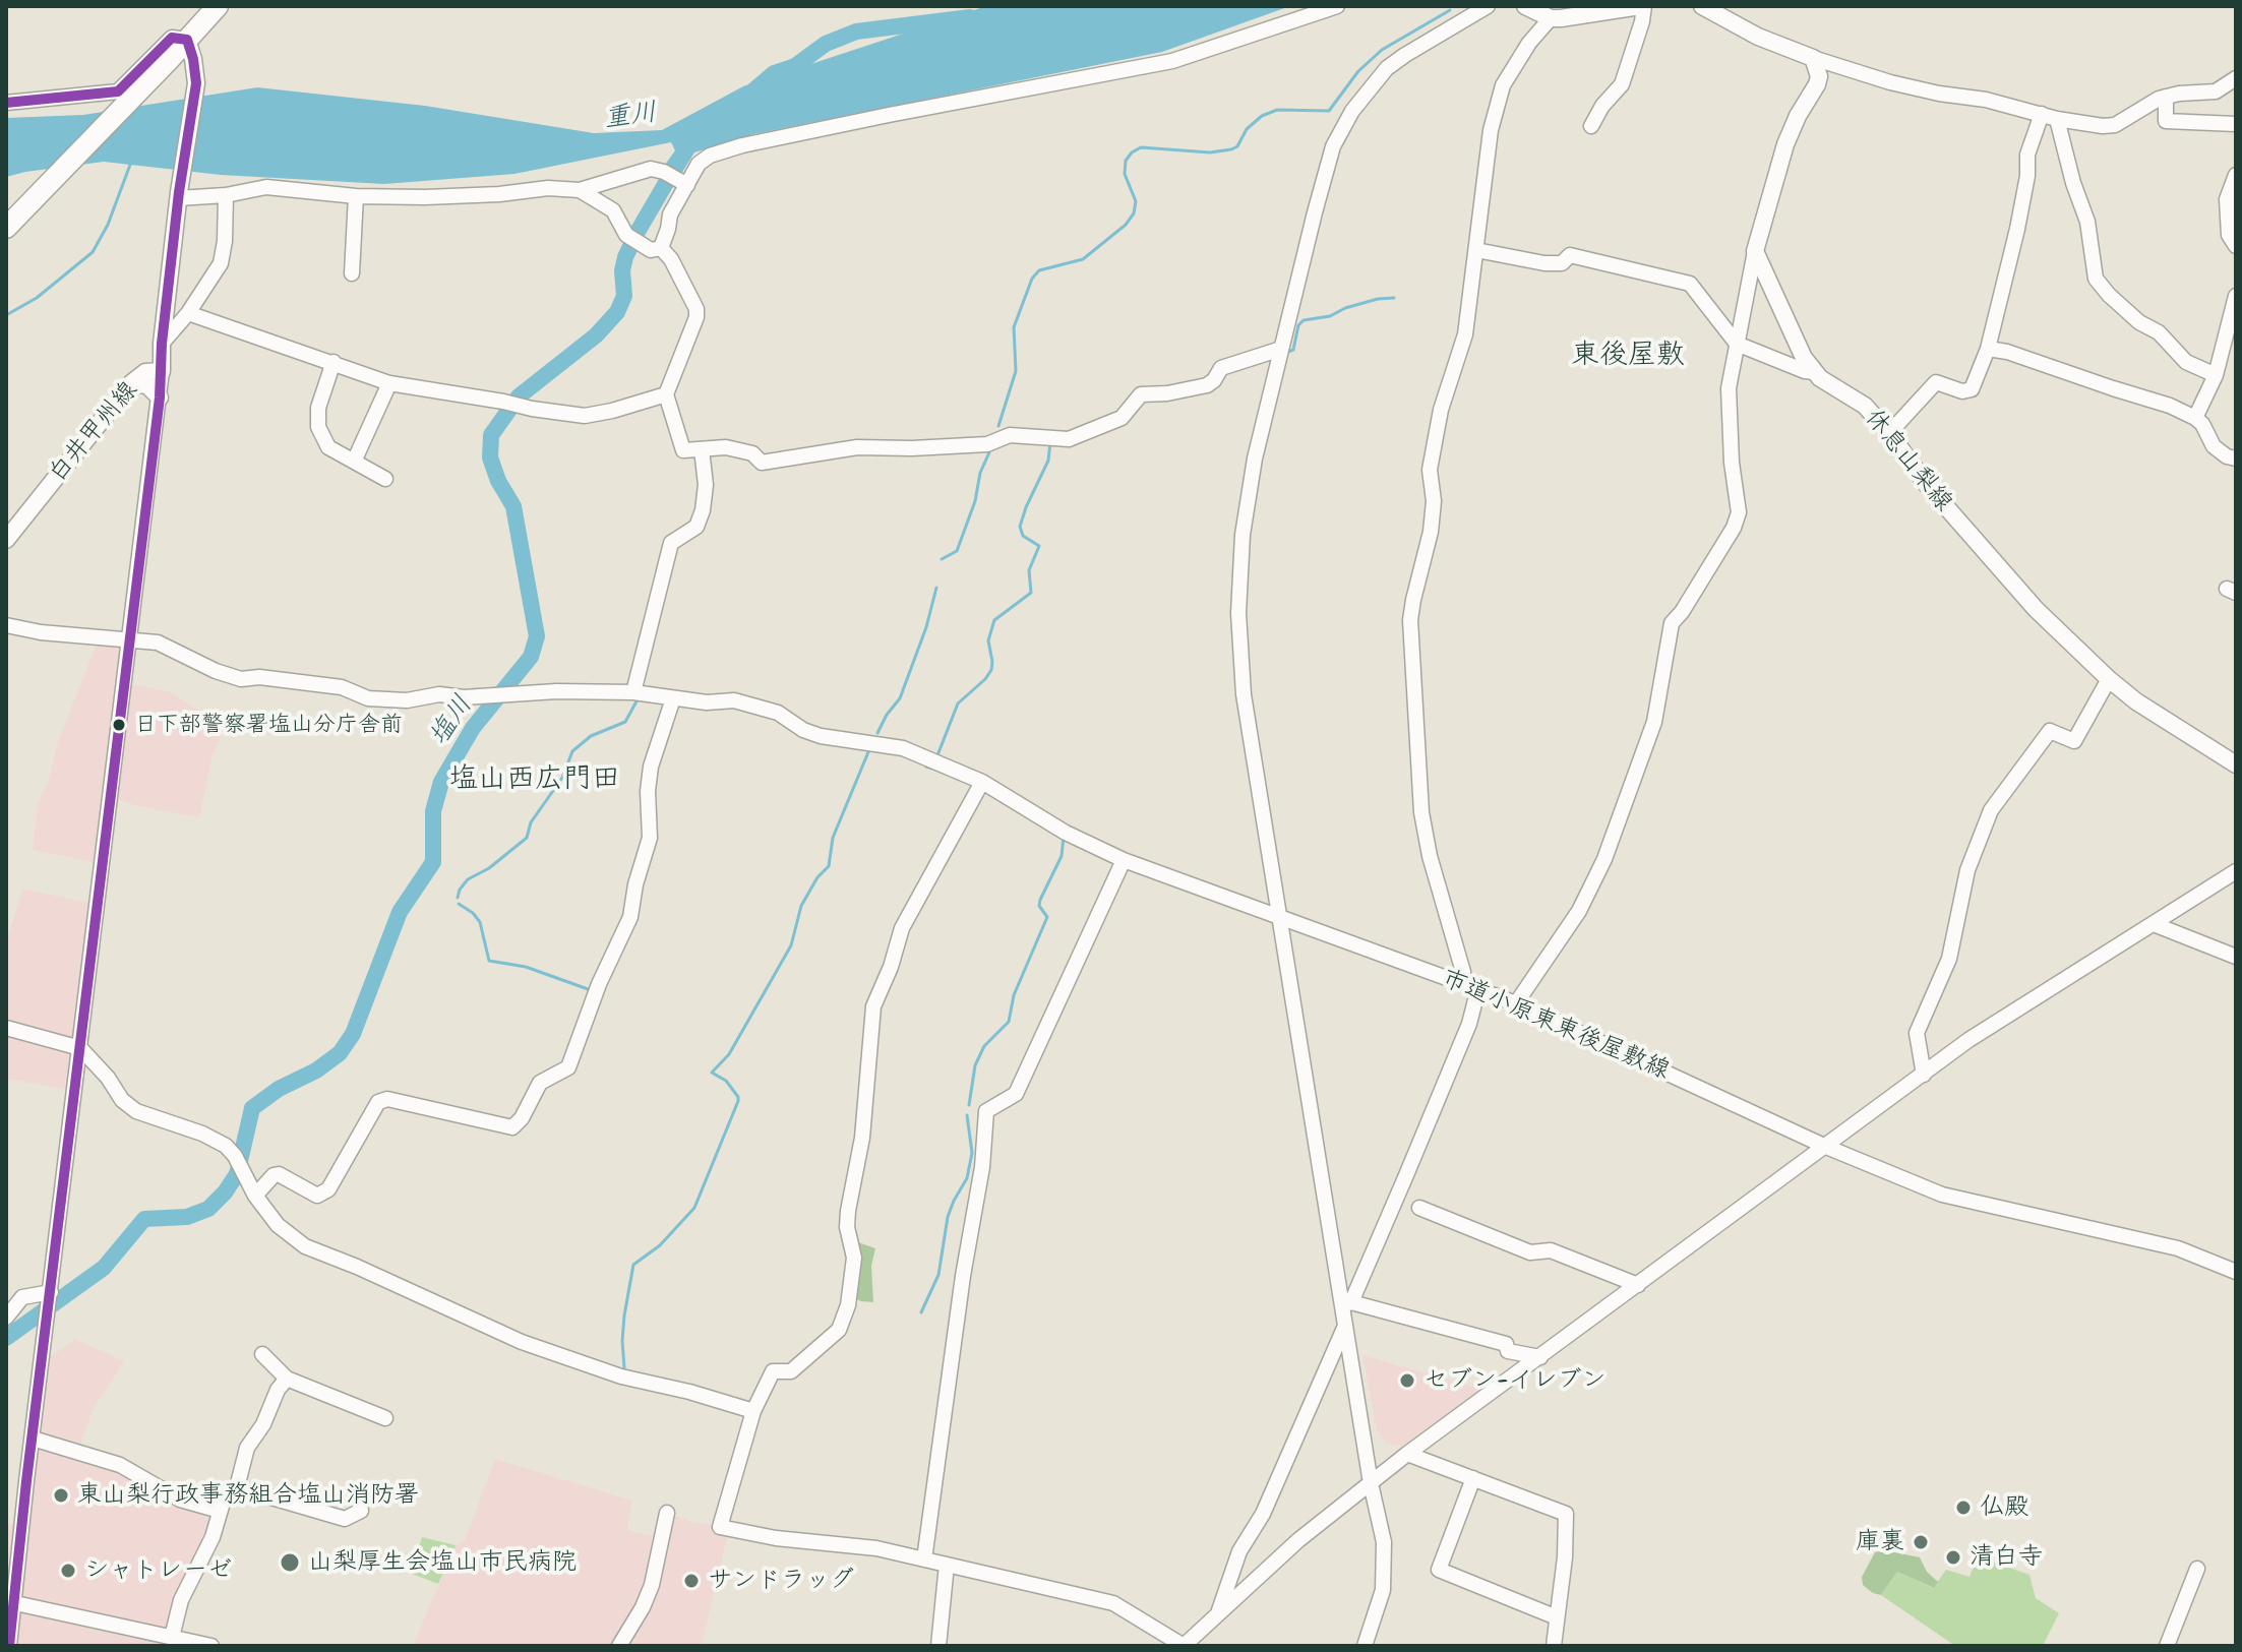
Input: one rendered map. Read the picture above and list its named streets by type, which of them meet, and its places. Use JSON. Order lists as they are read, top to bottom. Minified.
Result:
{"streets":{"main road":["白井甲州線","休息山梨線"],"street":["市道小原東東後屋敷線"]},"districts":["東後屋敷","塩山西広門田"],"water":["重川","塩川"],"places":["日下部警察署塩山分庁舎前","セブン-イレブン","東山梨行政事務組合塩山消防署","仏殿","庫裏","清白寺","山梨厚生会塩山市民病院","シャトレーゼ","サンドラッグ"]}
